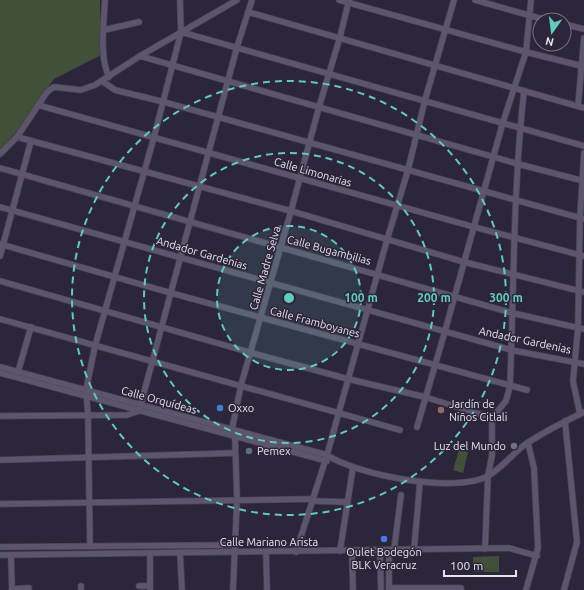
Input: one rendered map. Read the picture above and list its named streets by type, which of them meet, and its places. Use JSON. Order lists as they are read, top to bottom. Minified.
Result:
{"streets":{"street":["Calle Limonarias","Calle Bugambilias","Andador Gardenias","Calle Madre Selva","Calle Framboyanes","Calle Orquídeas","Calle Mariano Arista"]},"crossings":[["Calle Limonarias","Calle Madre Selva"],["Calle Bugambilias","Calle Madre Selva"],["Andador Gardenias","Calle Madre Selva"],["Calle Madre Selva","Calle Framboyanes"],["Calle Madre Selva","Calle Orquídeas"]],"places":["Oxxo","Jardín de Niños Citlali","Luz del Mundo","Pemex","Oulet Bodegón BLK Veracruz"],"scale_bar":"100 m","north":"bottom","rings":["100 m","200 m","300 m"]}
